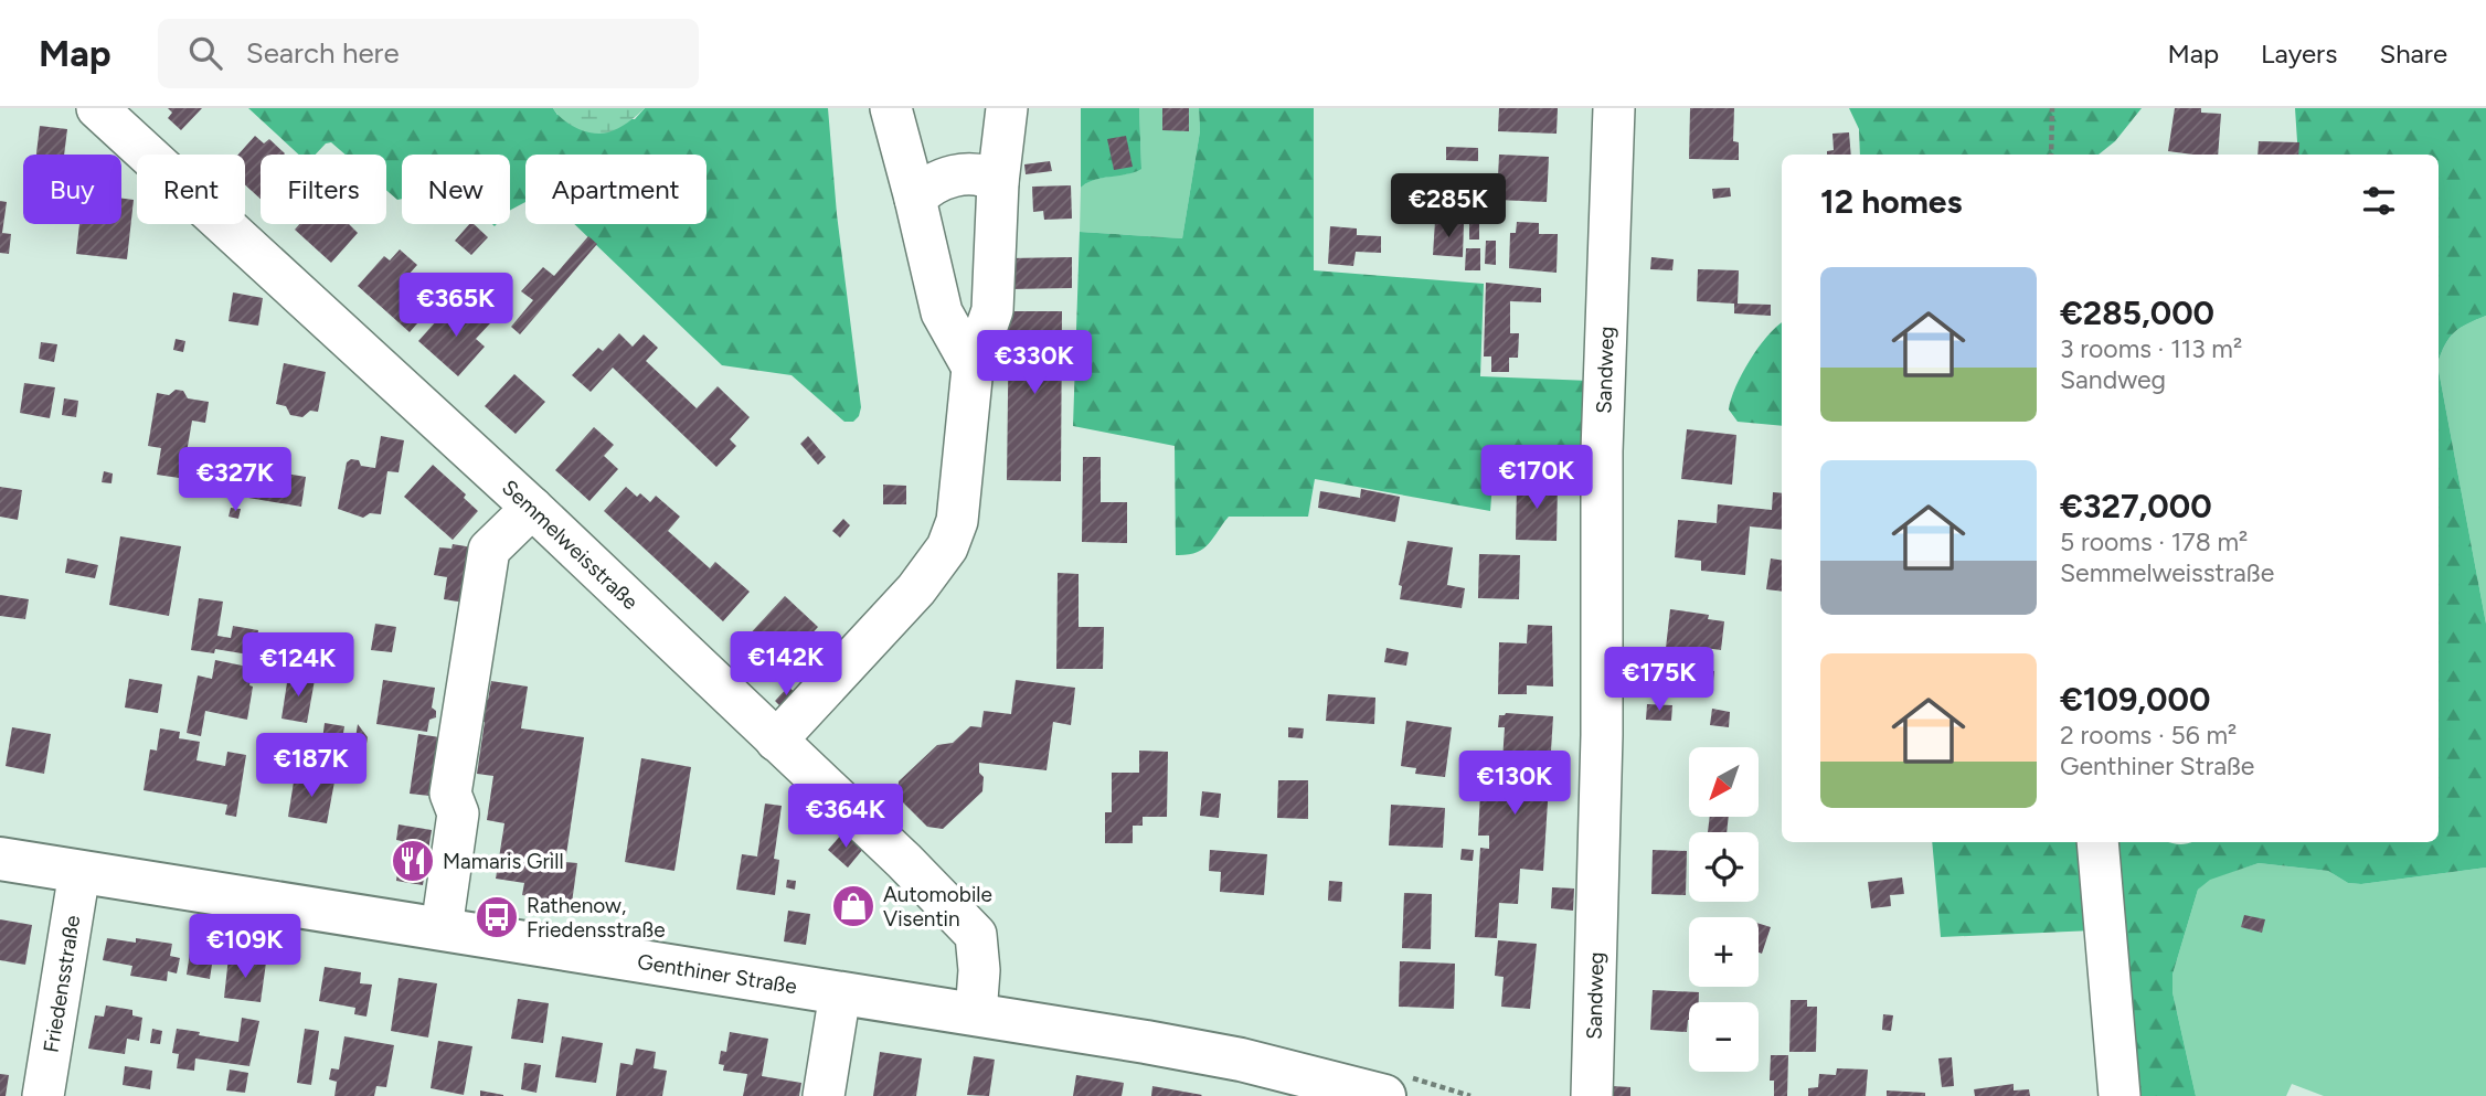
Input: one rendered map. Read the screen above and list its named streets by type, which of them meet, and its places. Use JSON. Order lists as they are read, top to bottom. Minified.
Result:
{"streets":{"main road":["Genthiner Straße"],"street":["Sandweg","Semmelweisstraße","Friedensstraße"]},"crossings":[["Semmelweisstraße","Genthiner Straße"],["Genthiner Straße","Friedensstraße"]],"places":{"restaurant":["Mamaris Grill"],"shop":["Automobile Visentin"],"bus stop":["Rathenow, Friedensstraße"]},"north":"bottom left","page":{"header":"Map","search":"Search here","nav":["Map","Layers","Share"],"chip":["Buy","Rent","Filters","New","Apartment"],"heading":"12 homes","price":["€285K","€365K","€330K","€170K","€327K","€142K","€124K","€175K","€187K","€130K","€364K","€109K"],"list":[{"name":"€285,000","note":"3 rooms · 113 m² · Sandweg"},{"name":"€327,000","note":"5 rooms · 178 m² · Semmelweisstraße"},{"name":"€109,000","note":"2 rooms · 56 m² · Genthiner Straße"}],"map_buttons":["+","−"]}}
